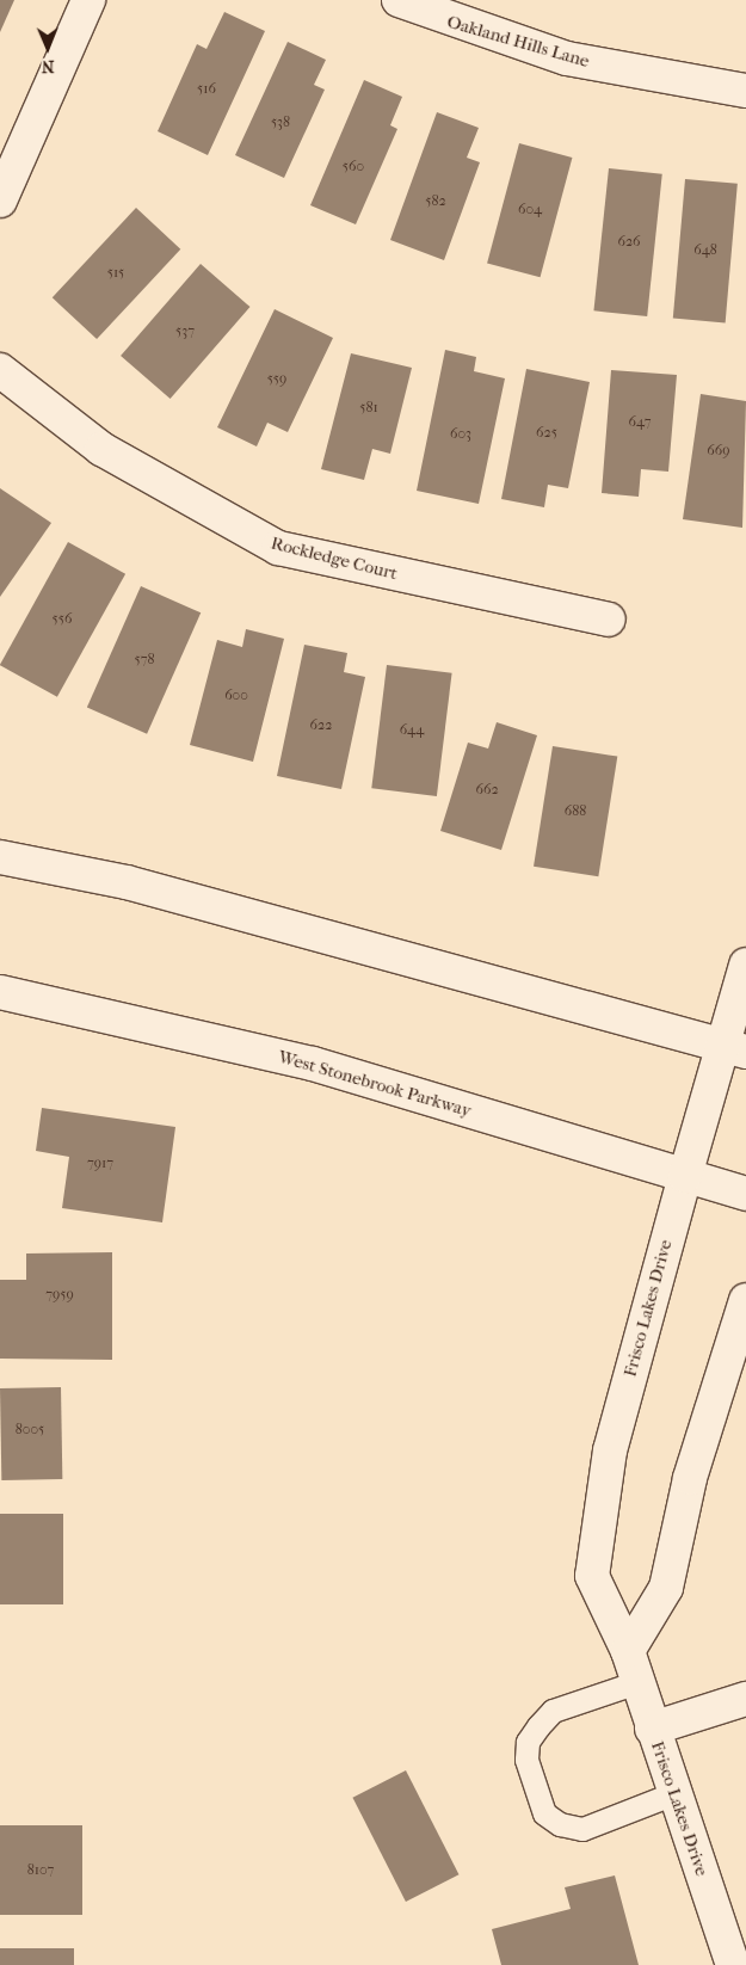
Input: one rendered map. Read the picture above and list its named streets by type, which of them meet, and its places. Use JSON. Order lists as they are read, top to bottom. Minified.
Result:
{"streets":{"street":["Oakland Hills Lane","Rockledge Court","West Stonebrook Parkway","Frisco Lakes Drive"]},"crossings":[["West Stonebrook Parkway","Frisco Lakes Drive"]],"house_numbers":["516","538","560","582","604","626","648","515","537","559","581","647","625","603","669","556","578","600","622","644","662","688","7917","7959","8005","8107"],"north":"bottom"}
